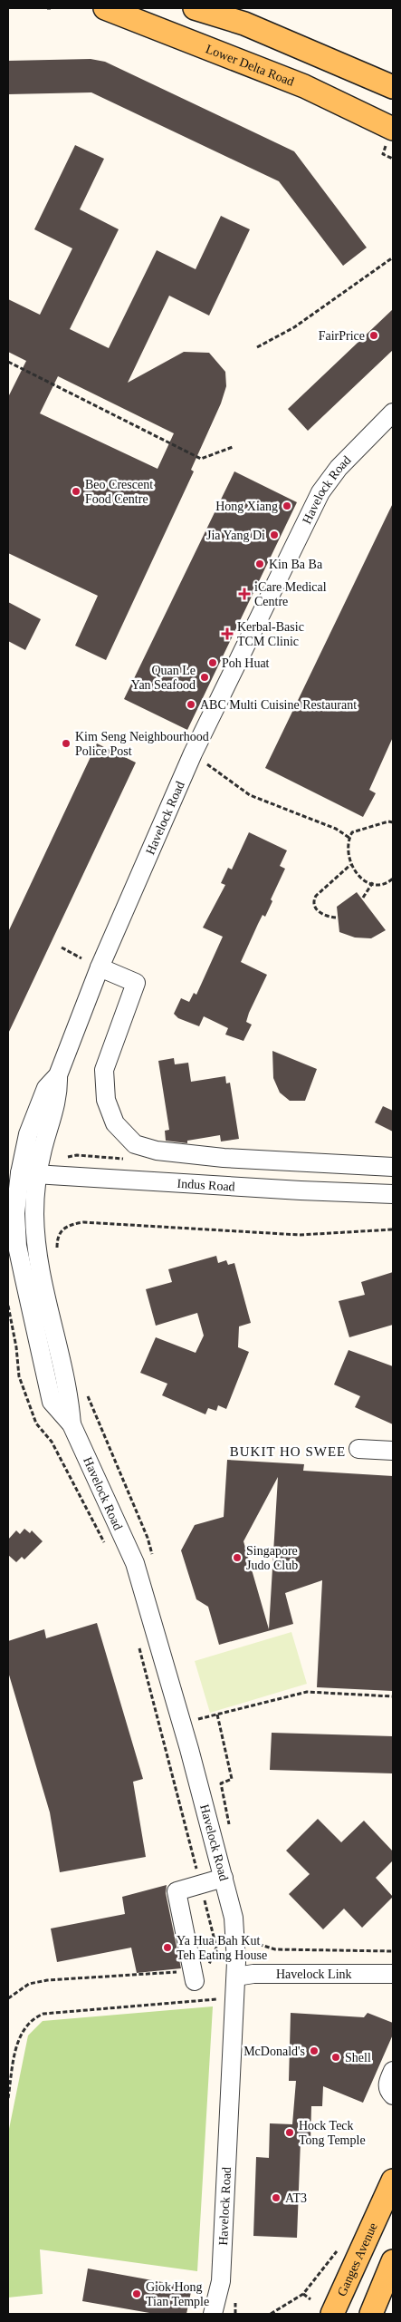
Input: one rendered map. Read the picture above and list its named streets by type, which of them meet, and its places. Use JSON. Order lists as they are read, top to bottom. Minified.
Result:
{"streets":{"main road":["Lower Delta Road","Ganges Avenue"],"street":["Havelock Road","Indus Road","Havelock Link"]},"crossings":[["Havelock Road","Indus Road"],["Havelock Road","Havelock Link"]],"districts":["BUKIT HO SWEE"],"places":{"other":["FairPrice","Beo Crescent Food Centre","Hong Xiang","Jia Yang Di","Kin Ba Ba","Poh Huat","Quan Le Yan Seafood","ABC Multi Cuisine Restaurant","Kim Seng Neighbourhood Police Post","Singapore Judo Club","Ya Hua Bah Kut Teh Eating House","McDonald's","Shell","Hock Teck Tong Temple","AT3","Giok Hong Tian Temple"],"health":["iCare Medical Centre","Kerbal-Basic TCM Clinic"]}}
